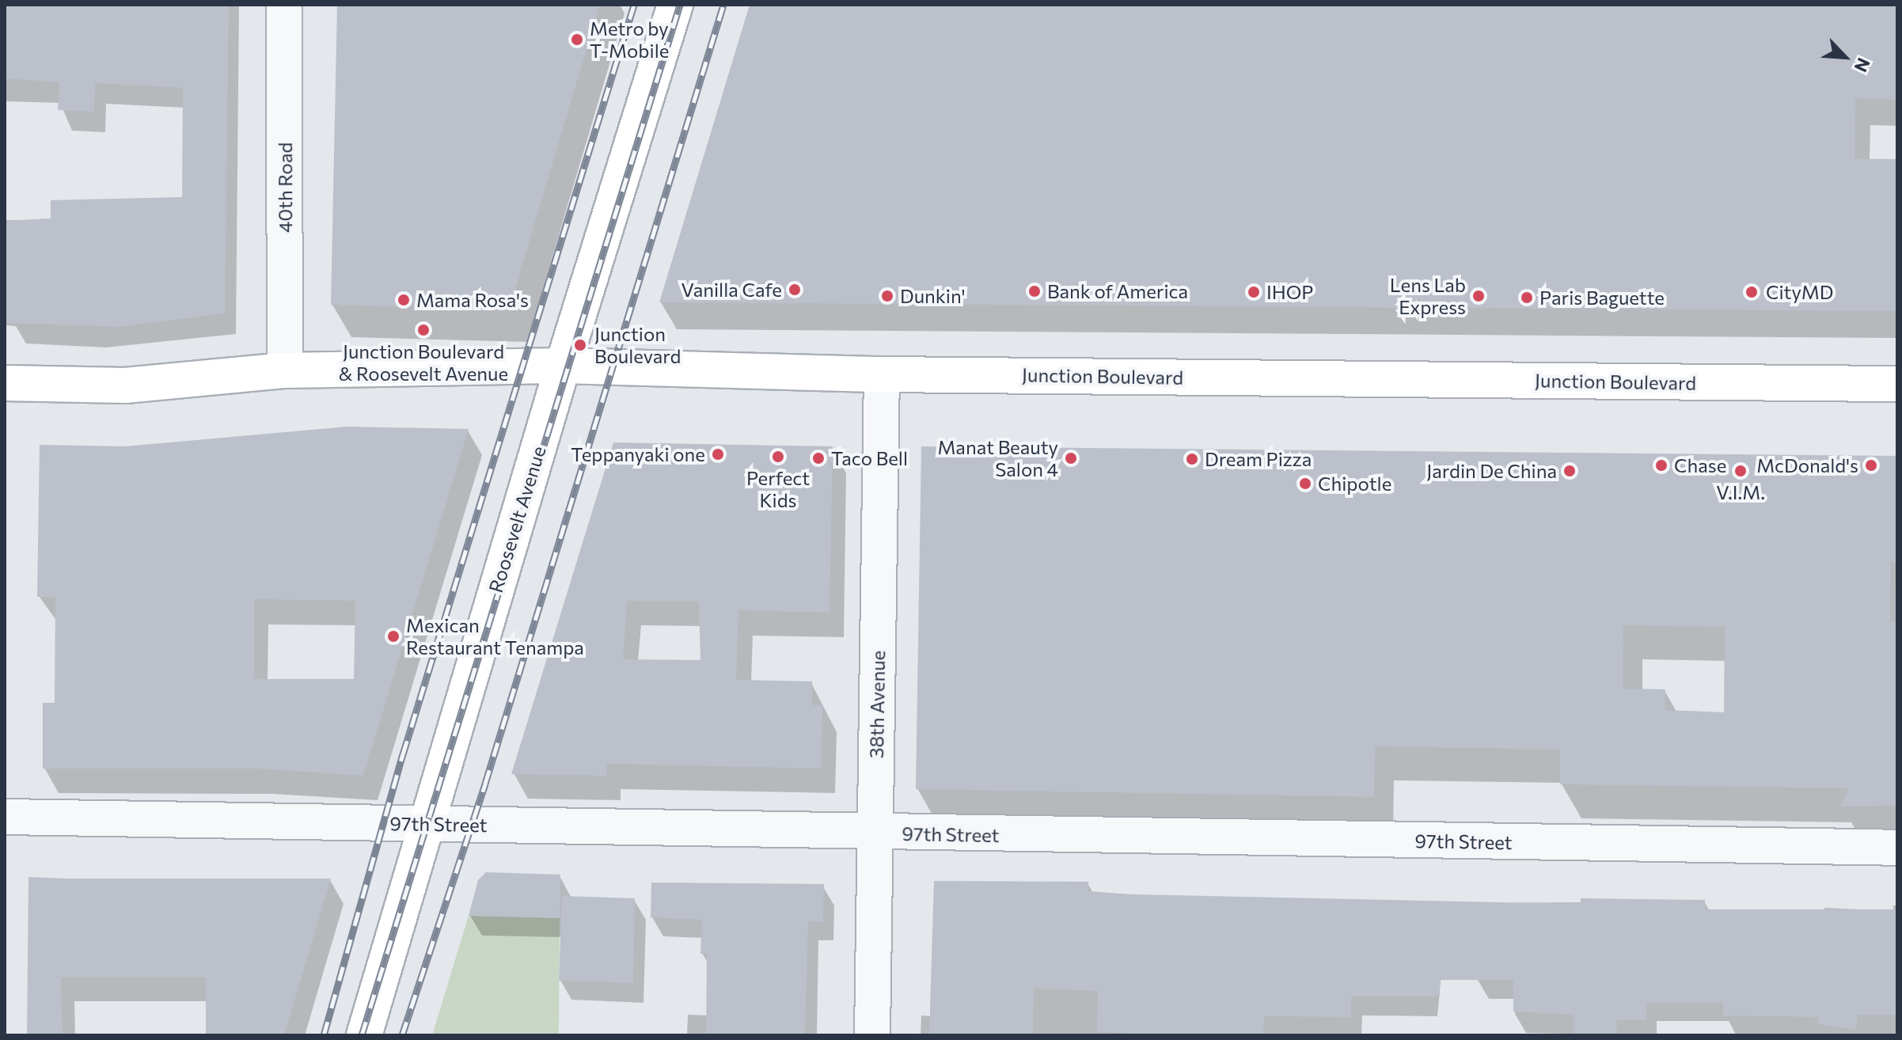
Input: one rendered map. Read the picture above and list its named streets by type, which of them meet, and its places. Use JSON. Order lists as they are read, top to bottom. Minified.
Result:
{"streets":{"main road":["Junction Boulevard","Roosevelt Avenue"],"street":["40th Road","38th Avenue","97th Street"]},"crossings":[["40th Road","Junction Boulevard"],["Junction Boulevard","Roosevelt Avenue"],["Junction Boulevard","38th Avenue"],["Roosevelt Avenue","97th Street"],["38th Avenue","97th Street"]],"places":["Metro by T-Mobile","Vanilla Cafe","Bank of America","IHOP","CityMD","Dunkin'","Lens Lab Express","Paris Baguette","Mama Rosa's","Junction Boulevard & Roosevelt Avenue","Junction Boulevard","Teppanyaki one","Perfect Kids","Taco Bell","Manat Beauty Salon 4","Dream Pizza","Chase","McDonald's","Jardin De China","V.I.M.","Chipotle","Mexican Restaurant Tenampa"],"north":"bottom right"}
